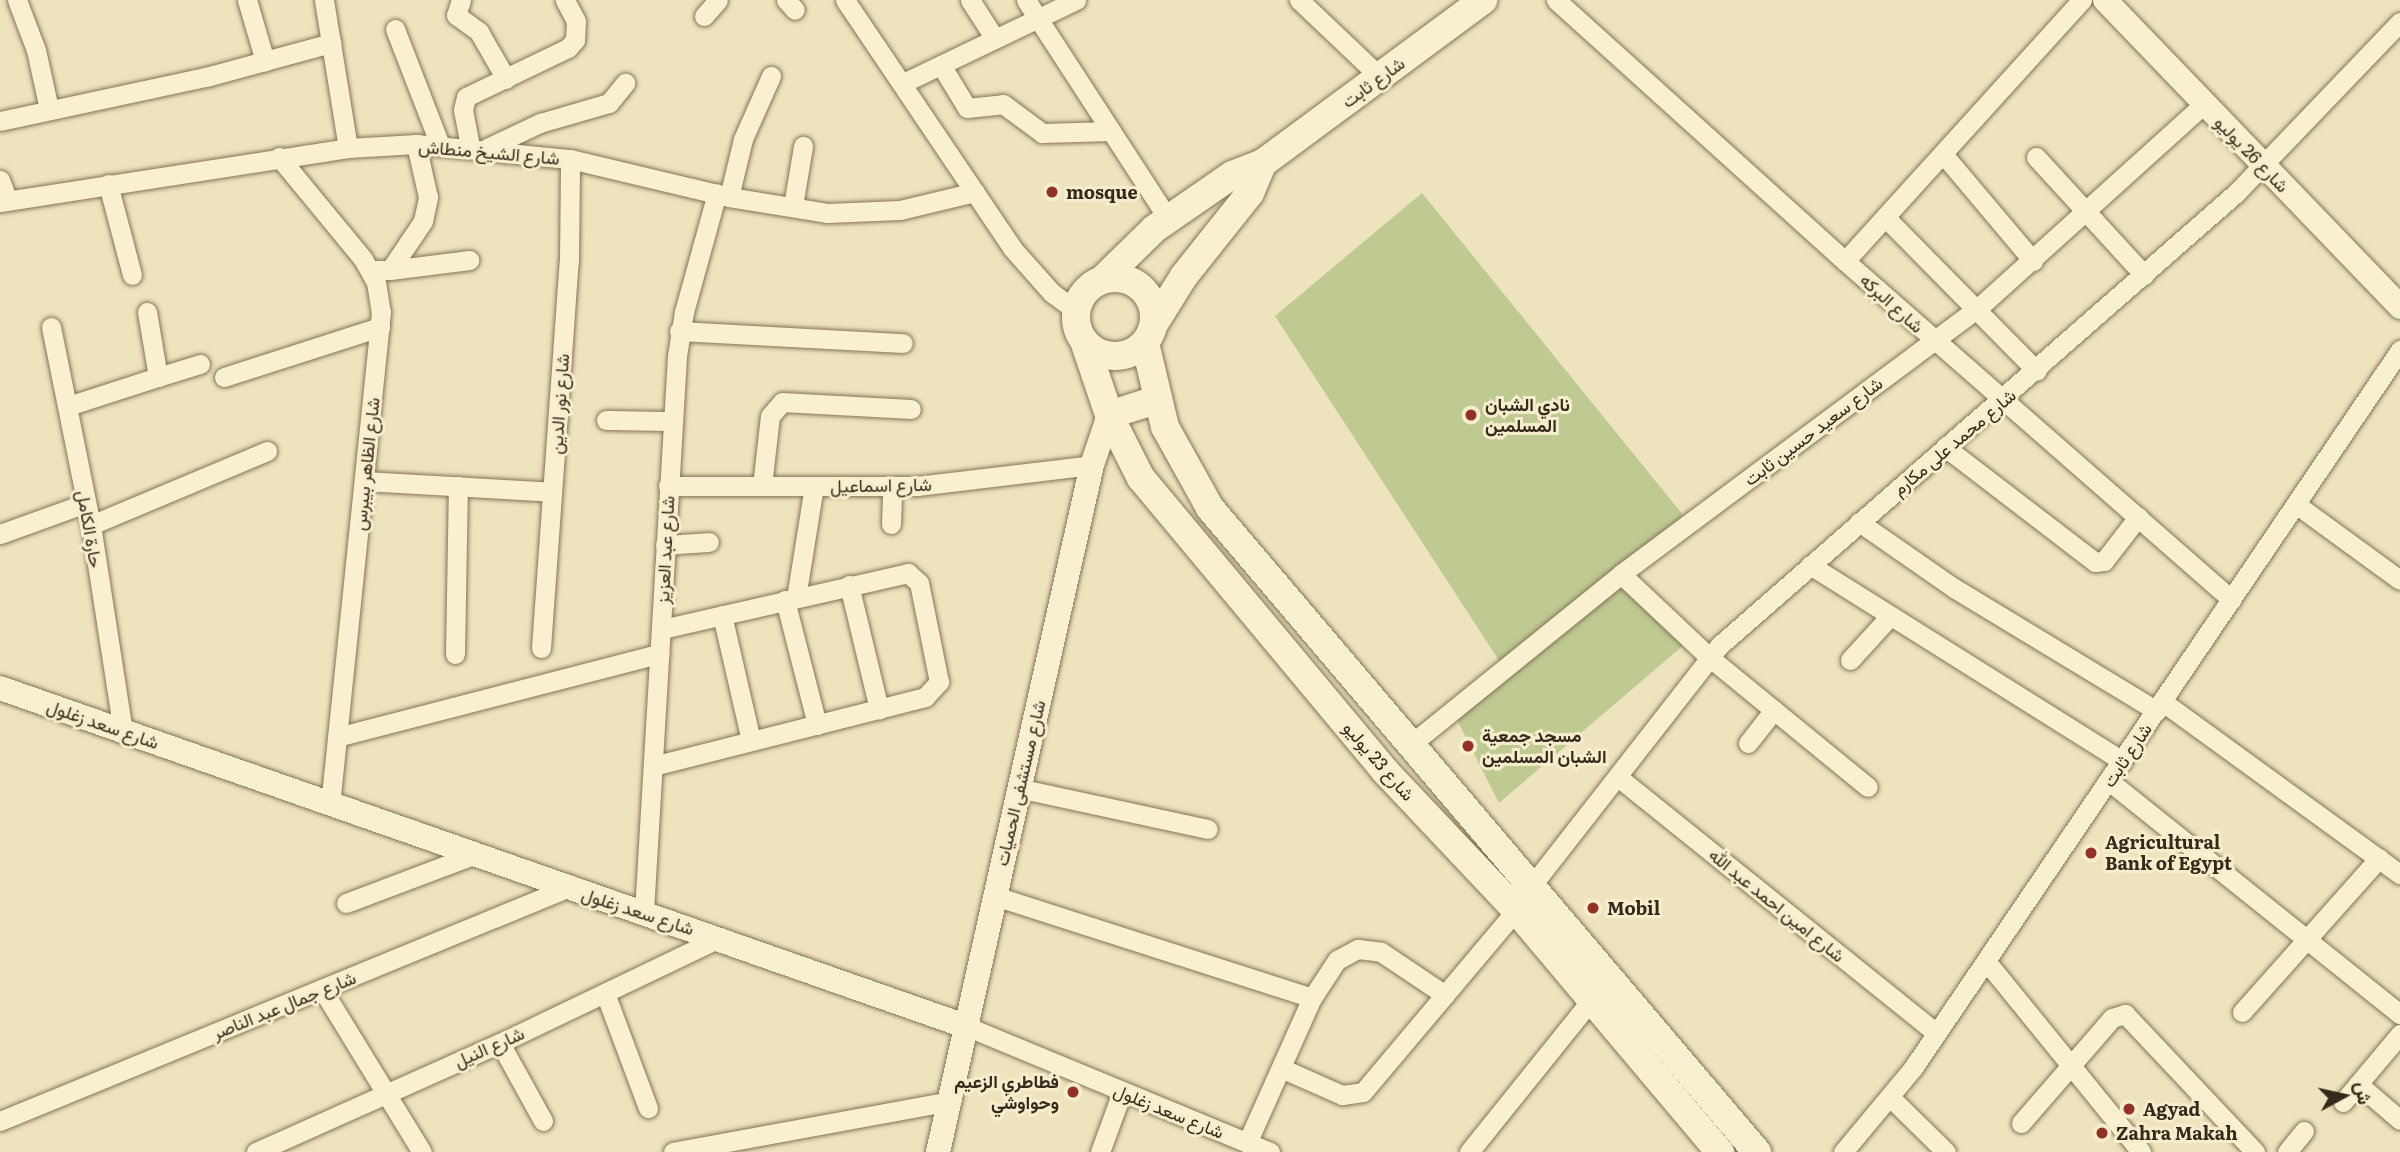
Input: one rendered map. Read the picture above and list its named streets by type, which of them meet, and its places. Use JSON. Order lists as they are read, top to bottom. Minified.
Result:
{"streets":{"main road":["شارع ثابت","شارع 23 يوليو"],"street":["شارع الشيخ منطاش","شارع 26 يوليو","شارع البركه","شارع نور الدين","شارع سعيد حسين ثابت","شارع محمد على مكارم","شارع الظاهر بيبرس","شارع اسماعيل","حارة الكامل","شارع عبد العزيز","شارع سعد زغلول","شارع مستشفى الحميات","شارع امين احمد عبد الله","شارع جمال عبد الناصر","شارع النيل"]},"crossings":[["شارع ثابت","شارع البركه"],["شارع ثابت","شارع 23 يوليو"],["شارع ثابت","شارع امين احمد عبد الله"],["شارع الشيخ منطاش","شارع نور الدين"],["شارع الشيخ منطاش","شارع الظاهر بيبرس"],["شارع الشيخ منطاش","شارع عبد العزيز"],["شارع 26 يوليو","شارع سعيد حسين ثابت"],["شارع 26 يوليو","شارع محمد على مكارم"],["شارع البركه","شارع سعيد حسين ثابت"],["شارع البركه","شارع محمد على مكارم"],["شارع سعيد حسين ثابت","شارع 23 يوليو"],["شارع محمد على مكارم","شارع 23 يوليو"],["شارع محمد على مكارم","شارع امين احمد عبد الله"],["شارع الظاهر بيبرس","شارع سعد زغلول"],["شارع اسماعيل","شارع عبد العزيز"],["شارع اسماعيل","شارع مستشفى الحميات"],["حارة الكامل","شارع سعد زغلول"],["شارع عبد العزيز","شارع سعد زغلول"],["شارع سعد زغلول","شارع مستشفى الحميات"],["شارع سعد زغلول","شارع جمال عبد الناصر"],["شارع سعد زغلول","شارع النيل"],["شارع 23 يوليو","شارع مستشفى الحميات"]],"places":["mosque","نادي الشبان المسلمين","مسجد جمعية الشبان المسلمين","Agricultural Bank of Egypt","Mobil","فطاطري الزعيم وحواوشي","Agyad","Zahra Makah"],"north":"right"}
